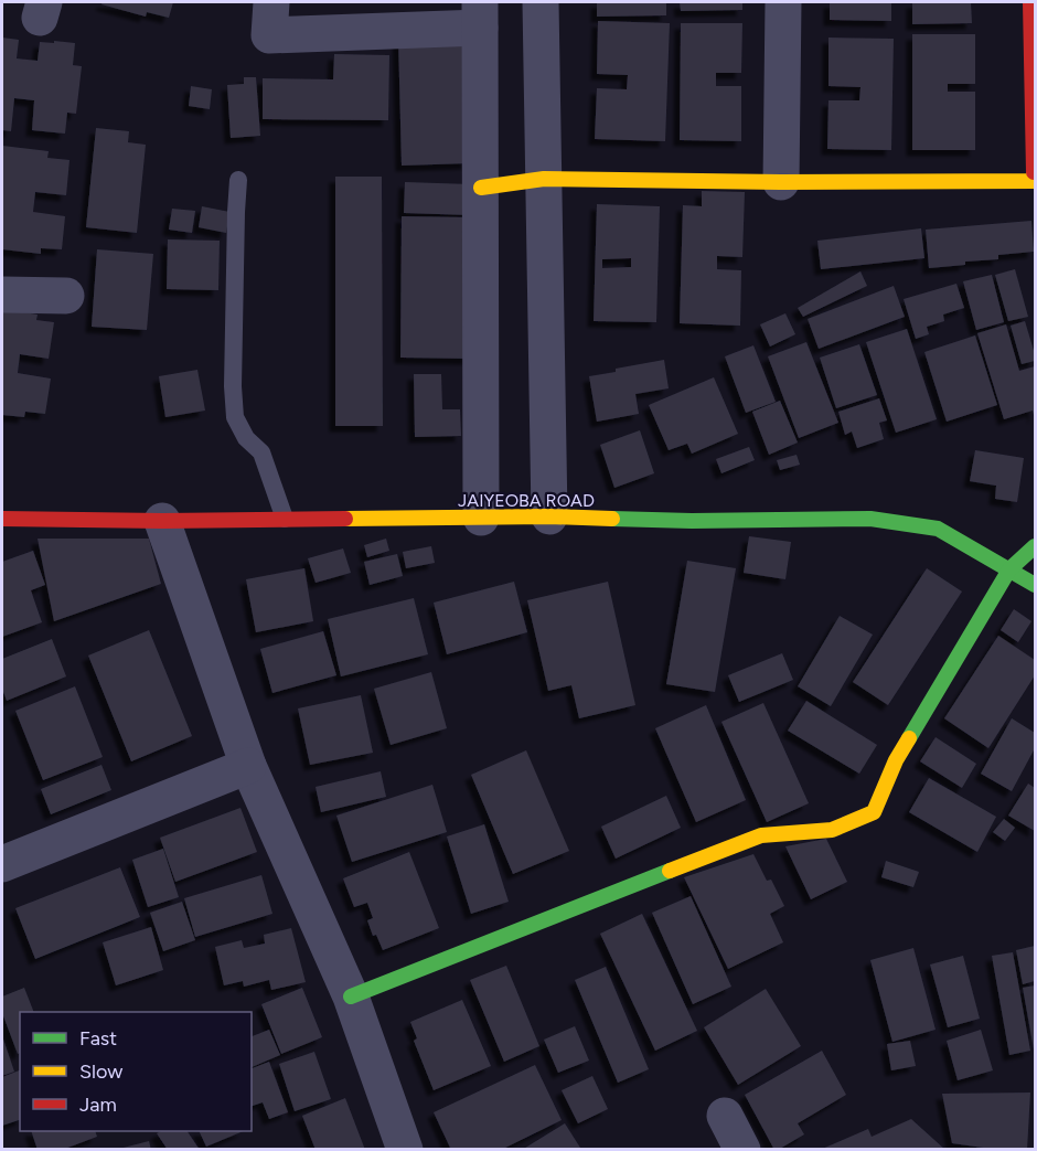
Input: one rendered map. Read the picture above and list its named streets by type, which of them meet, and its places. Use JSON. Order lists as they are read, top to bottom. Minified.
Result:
{"streets":{"street":["JAIYEOBA ROAD"]},"legend":["Fast","Slow","Jam"]}
